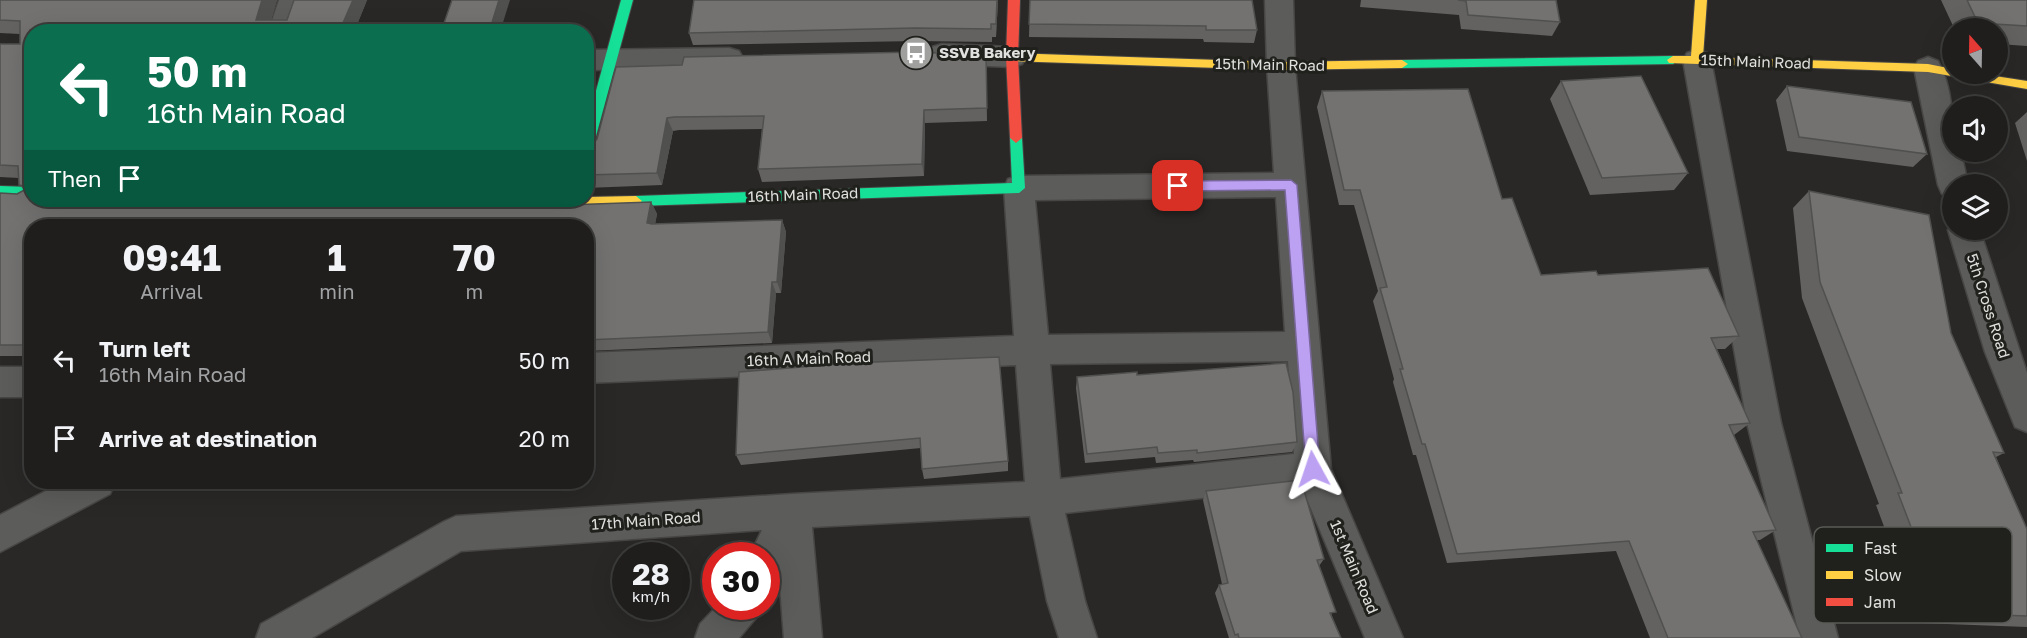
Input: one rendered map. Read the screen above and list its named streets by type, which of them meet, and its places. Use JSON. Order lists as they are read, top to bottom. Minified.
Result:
{"streets":{"street":["15th Main Road","16th Main Road","5th Cross Road","16th A Main Road","17th Main Road","1st Main Road"]},"crossings":[["15th Main Road","1st Main Road"],["16th Main Road","1st Main Road"],["16th A Main Road","1st Main Road"],["17th Main Road","1st Main Road"]],"places":{"bus stop":["SSVB Bakery"]},"legend":["Fast","Slow","Jam"],"north":"top","page":{"turn":["50 m","16th Main Road"],"then":"Then","eta":["09:41","Arrival","1","min","70","m"],"list":[{"name":"Turn left","note":"16th Main Road","value":"50 m"},{"name":"Arrive at destination","value":"20 m"}],"speed":"28 km/h","limit":"30"}}
